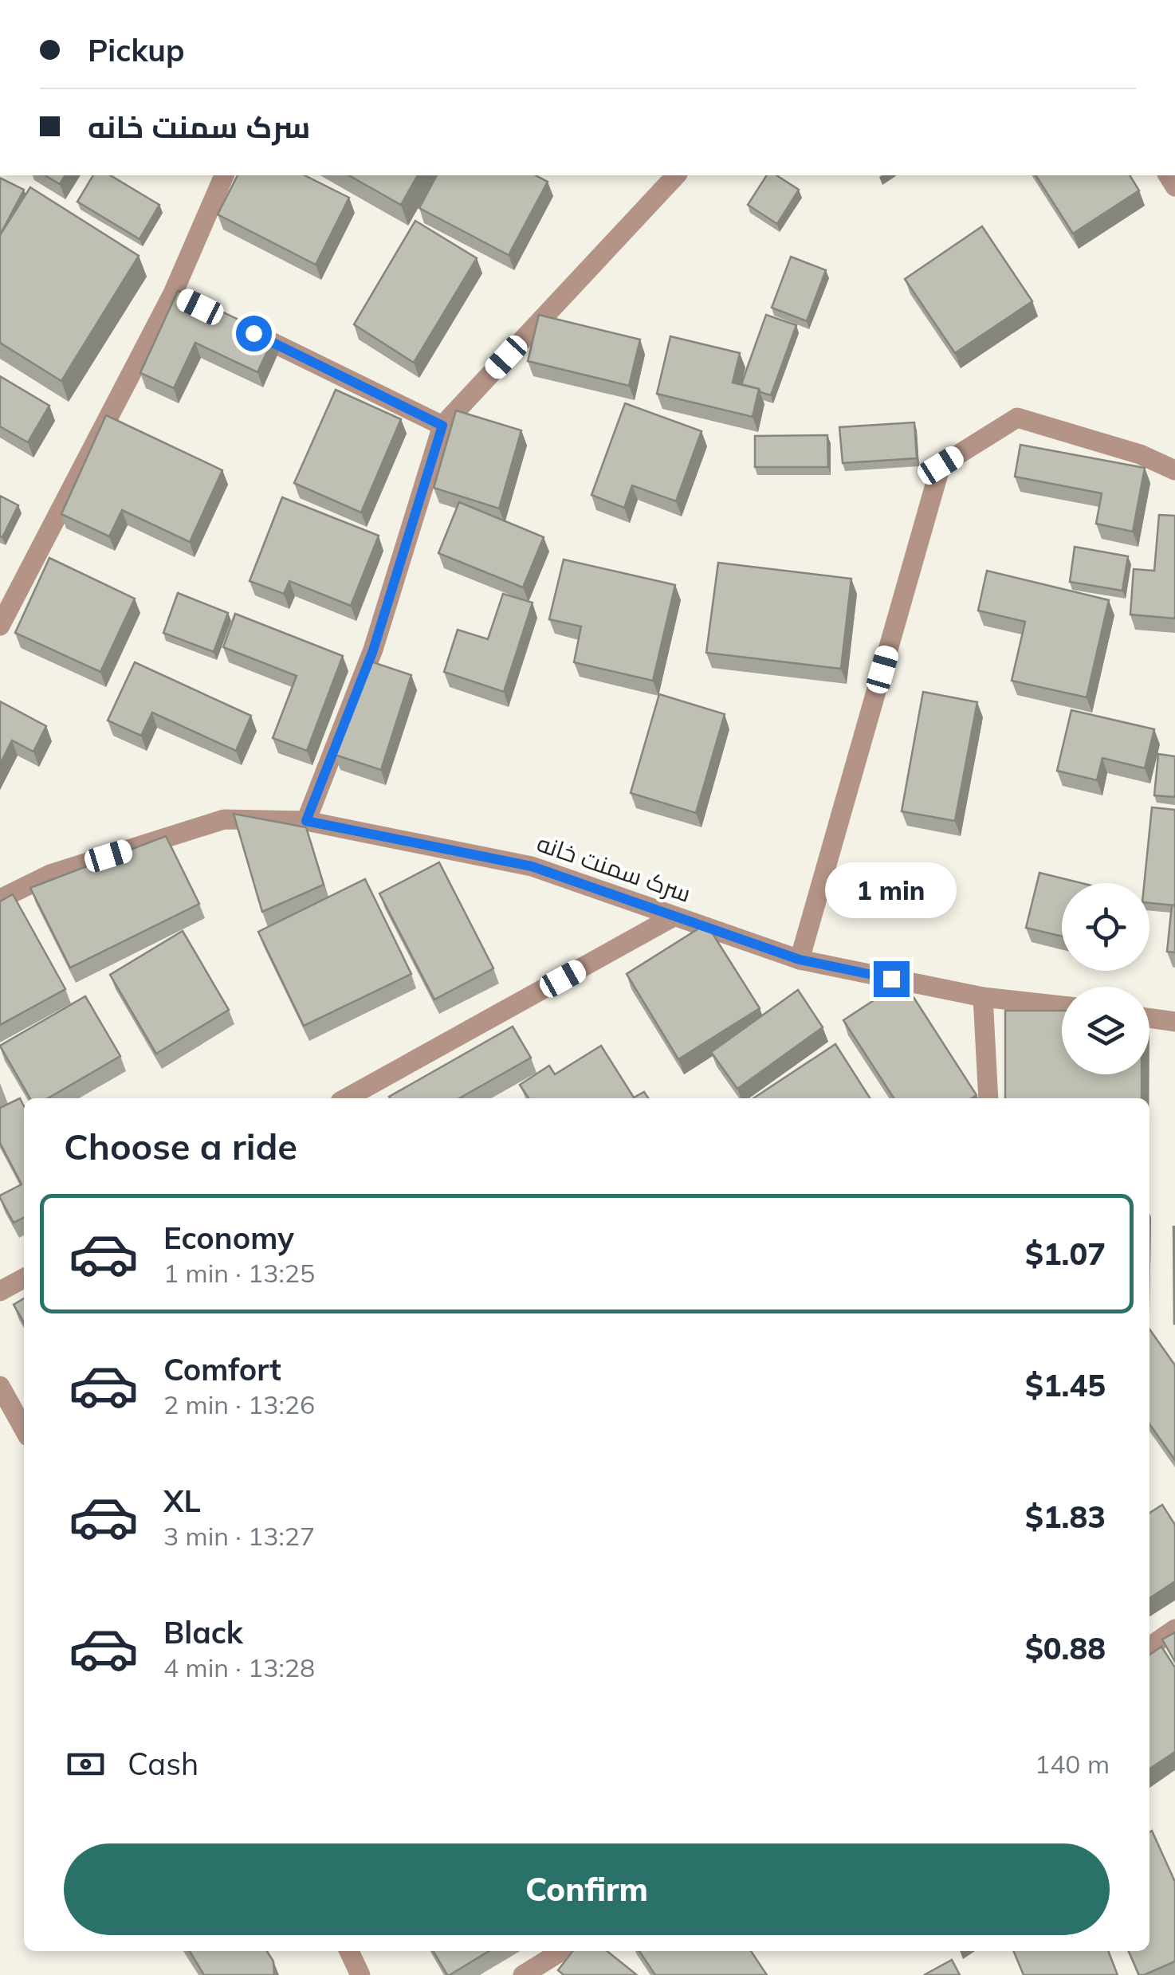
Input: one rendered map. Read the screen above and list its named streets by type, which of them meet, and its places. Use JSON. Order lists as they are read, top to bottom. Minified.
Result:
{"streets":{"street":["سرک سمنت خانه"]},"page":{"banner":["Pickup","سرک سمنت خانه"],"bubble":"1 min","heading":"Choose a ride","list":[{"name":"Economy","note":"1 min · 13:25","value":"$1.07"},{"name":"Comfort","note":"2 min · 13:26","value":"$1.45"},{"name":"XL","note":"3 min · 13:27","value":"$1.83"},{"name":"Black","note":"4 min · 13:28","value":"$0.88"}],"pay":["Cash","140 m"],"buttons":"Confirm"}}
